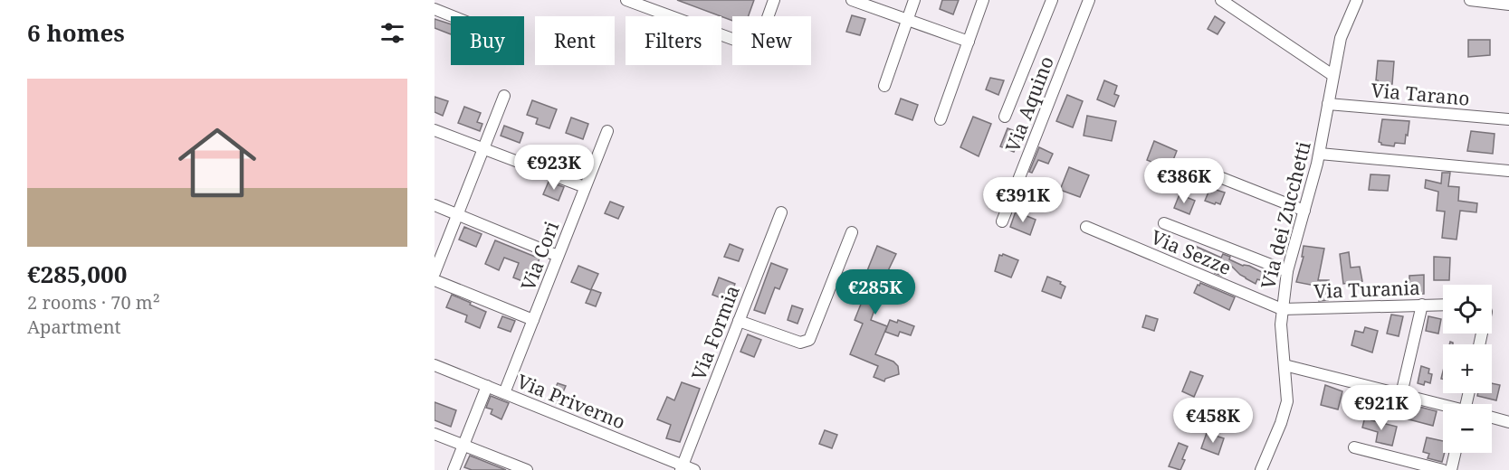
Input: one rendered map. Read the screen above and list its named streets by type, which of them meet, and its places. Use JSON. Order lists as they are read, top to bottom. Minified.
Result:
{"streets":{"street":["Via Tarano","Via Aquino","Via dei Zucchetti","Via Sezze","Via Cori","Via Turania","Via Formia","Via Priverno"]},"crossings":[["Via Tarano","Via dei Zucchetti"],["Via dei Zucchetti","Via Sezze"],["Via dei Zucchetti","Via Turania"],["Via Sezze","Via Turania"],["Via Cori","Via Priverno"],["Via Formia","Via Priverno"]],"page":{"heading":"6 homes","chip":["Buy","Rent","Filters","New"],"list":[{"name":"€285,000","note":"2 rooms · 70 m² · Apartment"}],"price":["€923K","€386K","€391K","€285K","€921K","€458K"],"map_buttons":["+","−"]}}
